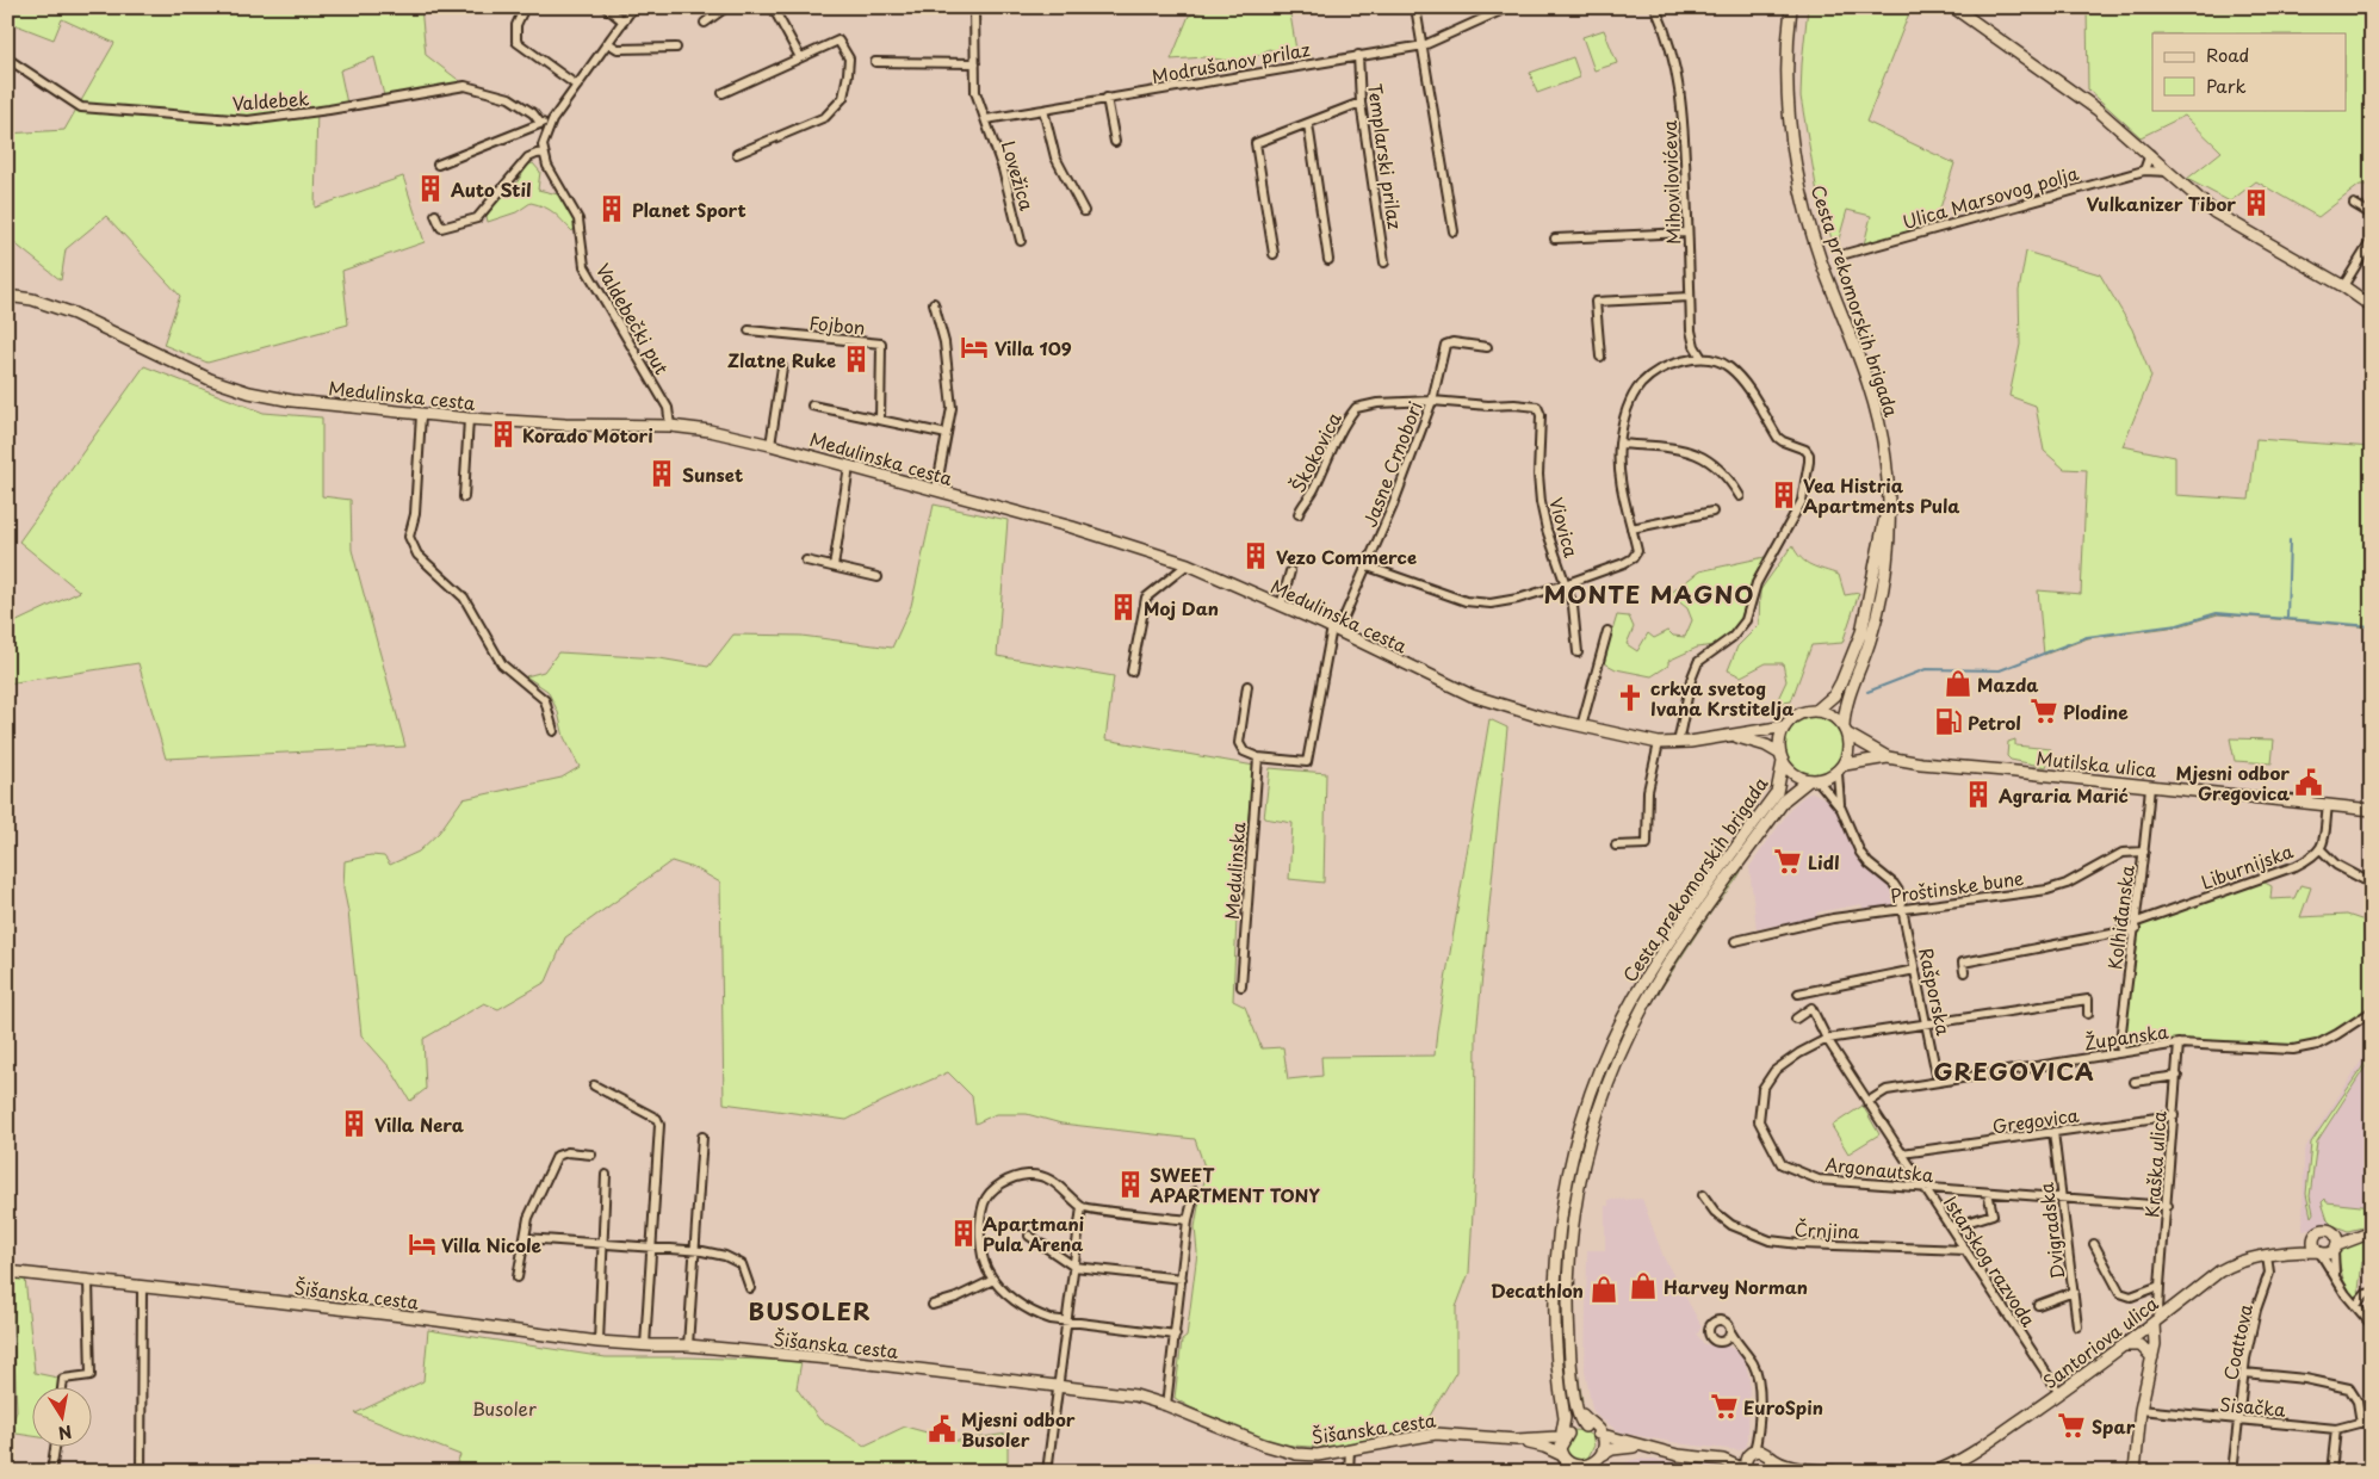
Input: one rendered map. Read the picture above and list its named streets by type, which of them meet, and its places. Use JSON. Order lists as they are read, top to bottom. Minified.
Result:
{"streets":{"main road":["Cesta prekomorskih brigada","Medulinska cesta","Mutilska ulica","Šišanska cesta","Santoriova ulica"],"street":["Modrušanov prilaz","Valdebek","Templarski prilaz","Lovežica","Mihovilovićeva","Ulica Marsovog polja","Valdebečki put","Fojbon","Škokovica","Jasne Crnobori","Viovica","Liburnijska","Medulinska","Proštinske bune","Kolhiđanska","Rašporska","Županska","Gregovica","Kraška ulica","Argonautska","Črnjina","Dvigradska","Istarskog razvoda","Coattova","Sisačka"]},"crossings":[["Modrušanov prilaz","Templarski prilaz"],["Modrušanov prilaz","Lovežica"],["Cesta prekomorskih brigada","Mutilska ulica"],["Cesta prekomorskih brigada","Šišanska cesta"],["Valdebečki put","Medulinska cesta"],["Medulinska cesta","Jasne Crnobori"],["Škokovica","Jasne Crnobori"],["Škokovica","Viovica"],["Mutilska ulica","Kolhiđanska"],["Liburnijska","Kolhiđanska"],["Proštinske bune","Kolhiđanska"],["Proštinske bune","Rašporska"],["Kolhiđanska","Županska"],["Rašporska","Županska"],["Rašporska","Argonautska"],["Županska","Kraška ulica"],["Županska","Istarskog razvoda"],["Gregovica","Kraška ulica"],["Gregovica","Dvigradska"],["Gregovica","Istarskog razvoda"],["Kraška ulica","Argonautska"],["Kraška ulica","Santoriova ulica"],["Argonautska","Dvigradska"],["Argonautska","Istarskog razvoda"],["Črnjina","Istarskog razvoda"],["Istarskog razvoda","Santoriova ulica"],["Santoriova ulica","Coattova"],["Coattova","Sisačka"]],"districts":["MONTE MAGNO","GREGOVICA","BUSOLER"],"parks":["Busoler"],"places":{"building":["Auto Stil","Vulkanizer Tibor","Planet Sport","Zlatne Ruke","Korado Motori","Sunset","Vea Histria Apartments Pula","Vezo Commerce","Moj Dan","Agraria Marić","Villa Nera","SWEET APARTMENT TONY","Apartmani Pula Arena"],"hotel":["Villa 109","Villa Nicole"],"shop":["Mazda","Harvey Norman","Decathlon"],"church":["crkva svetog Ivana Krstitelja"],"supermarket":["Plodine","Lidl","EuroSpin","Spar"],"fuel station":["Petrol"],"public building":["Mjesni odbor Gregovica","Mjesni odbor Busoler"]},"legend":["Road","Park"],"north":"bottom"}
